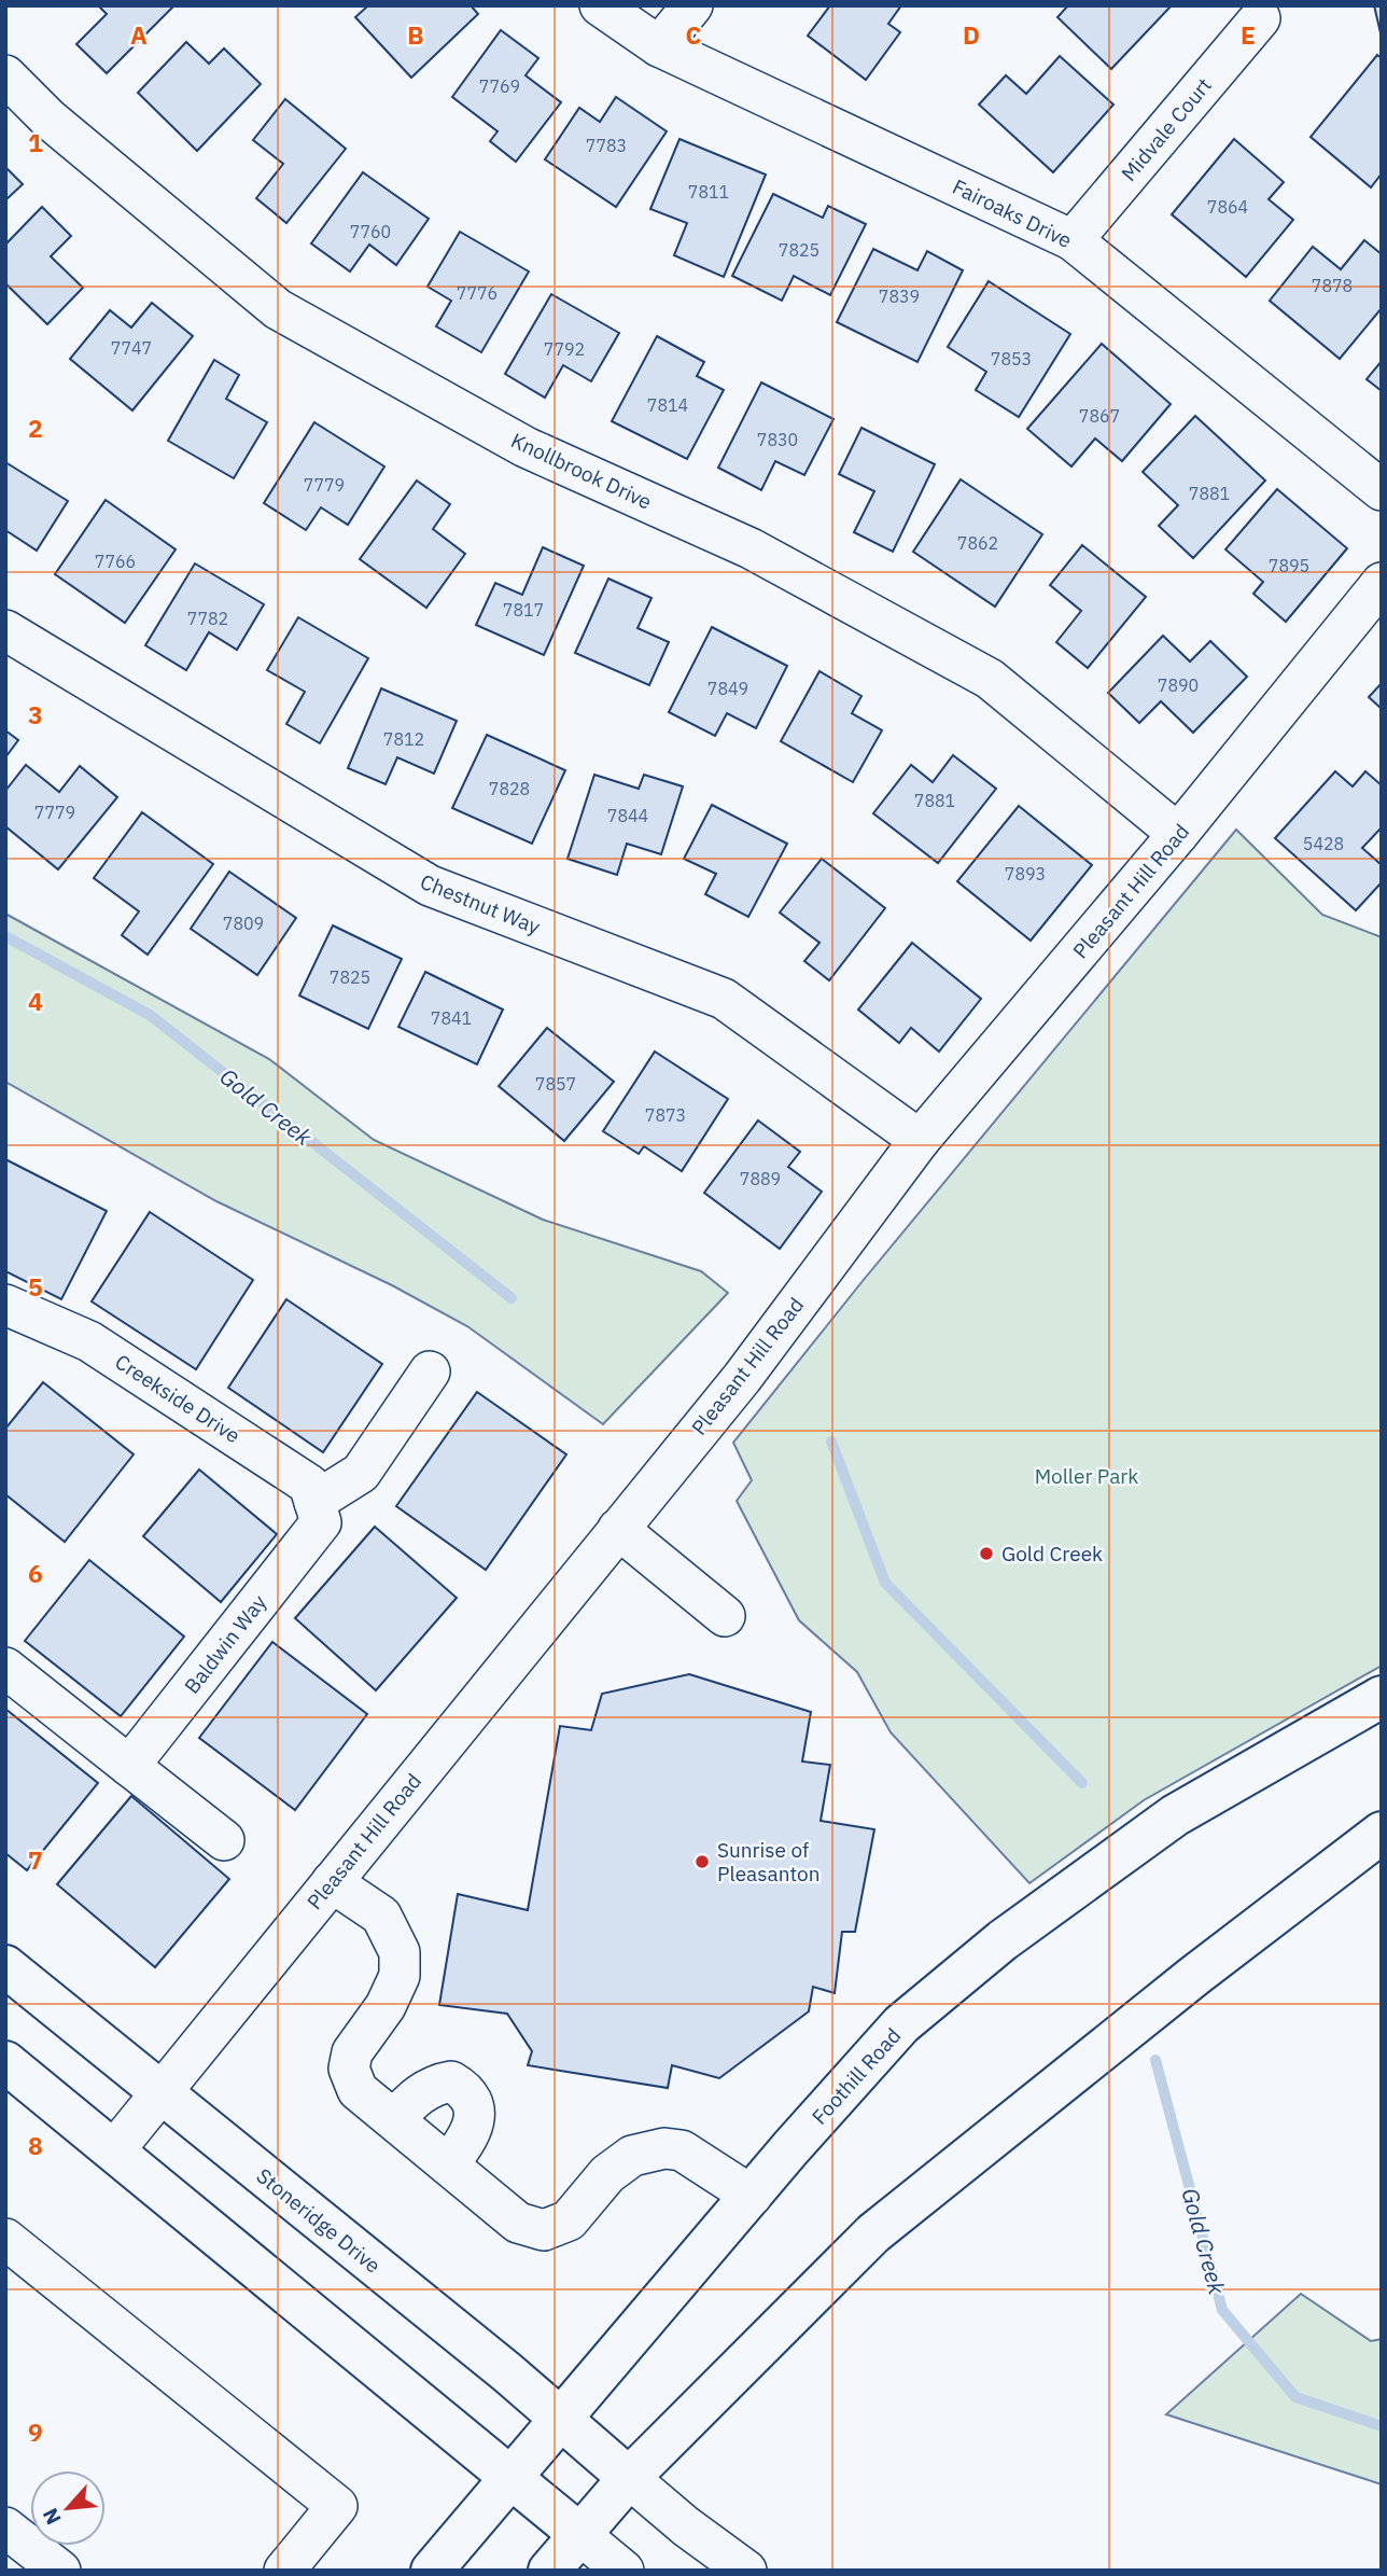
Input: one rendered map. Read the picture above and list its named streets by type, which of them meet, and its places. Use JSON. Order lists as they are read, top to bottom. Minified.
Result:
{"streets":{"main road":["Foothill Road","Stoneridge Drive"],"street":["Midvale Court","Fairoaks Drive","Knollbrook Drive","Pleasant Hill Road","Chestnut Way","Creekside Drive","Baldwin Way"]},"crossings":[["Midvale Court","Fairoaks Drive"],["Knollbrook Drive","Pleasant Hill Road"],["Pleasant Hill Road","Chestnut Way"],["Pleasant Hill Road","Stoneridge Drive"],["Creekside Drive","Baldwin Way"],["Foothill Road","Stoneridge Drive"]],"water":["Gold Creek"],"parks":["Moller Park"],"places":["Gold Creek","Sunrise of Pleasanton"],"house_numbers":["7769","7783","7811","7864","7760","7825","7878","7776","7839","7747","7792","7853","7814","7867","7830","7779","7881","7862","7766","7895","7817","7782","7890","7849","7812","7828","7881","7779","7844","5428","7893","7809","7825","7841","7857","7873","7889"],"north":"bottom left","grid":{"columns":["A","B","C","D","E"],"rows":["1","2","3","4","5","6","7","8","9"]}}
